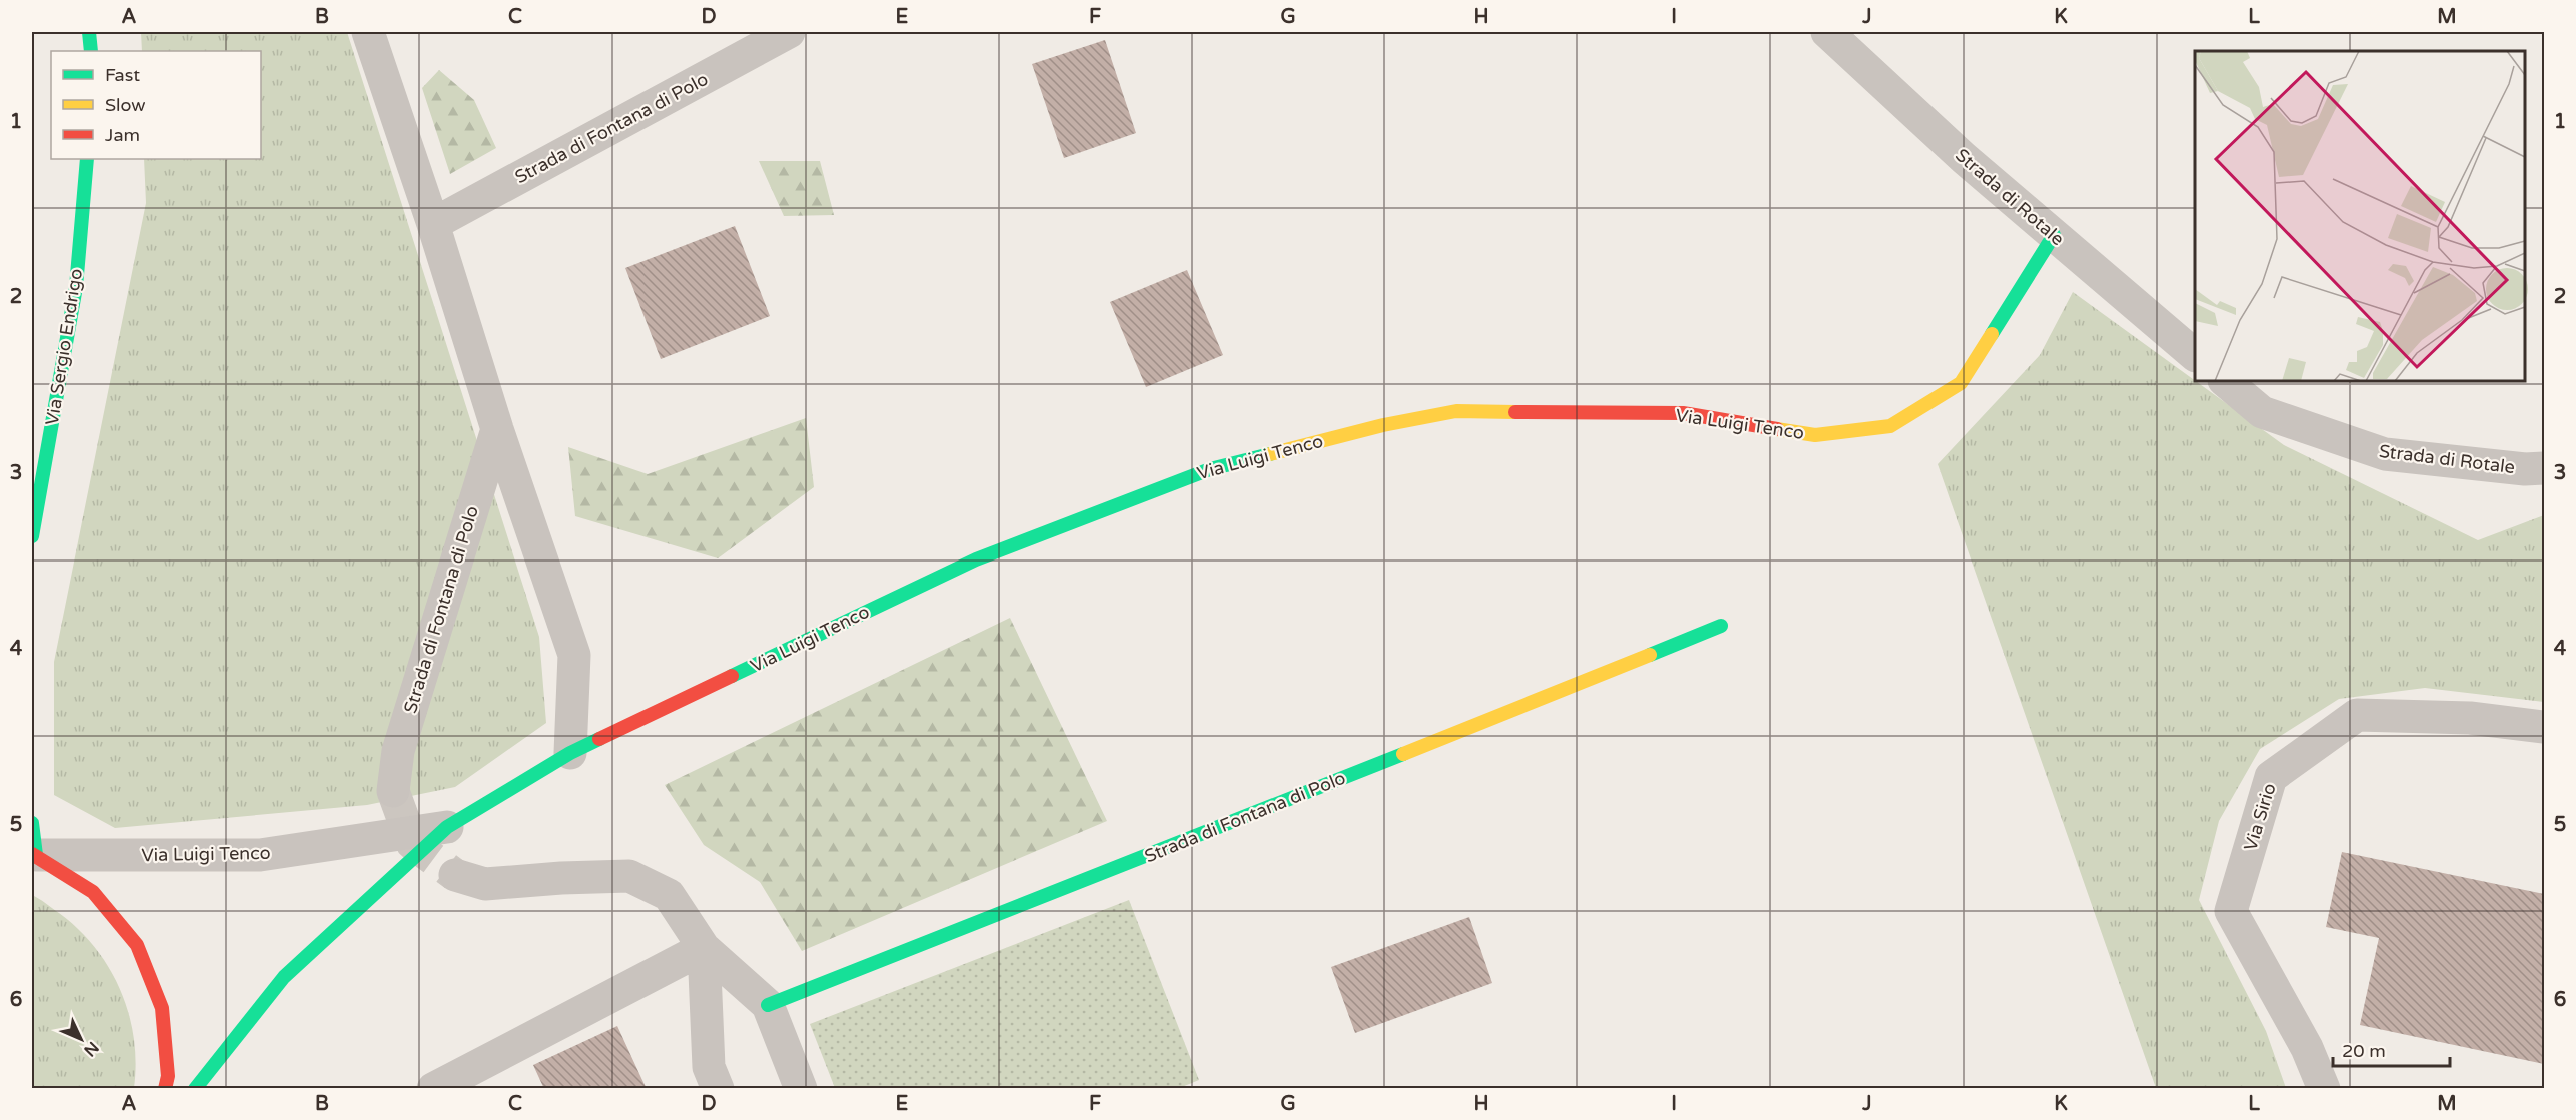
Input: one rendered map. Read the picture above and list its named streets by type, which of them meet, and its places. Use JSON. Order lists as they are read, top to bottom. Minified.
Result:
{"streets":{"street":["Strada di Fontana di Polo","Strada di Rotale","Via Sergio Endrigo","Via Luigi Tenco","Via Sirio"]},"crossings":[["Strada di Rotale","Via Luigi Tenco"]],"legend":["Fast","Slow","Jam"],"scale_bar":"20 m","north":"bottom right","grid":{"columns":["A","B","C","D","E","F","G","H","I","J","K","L","M"],"rows":["1","2","3","4","5","6"]}}
